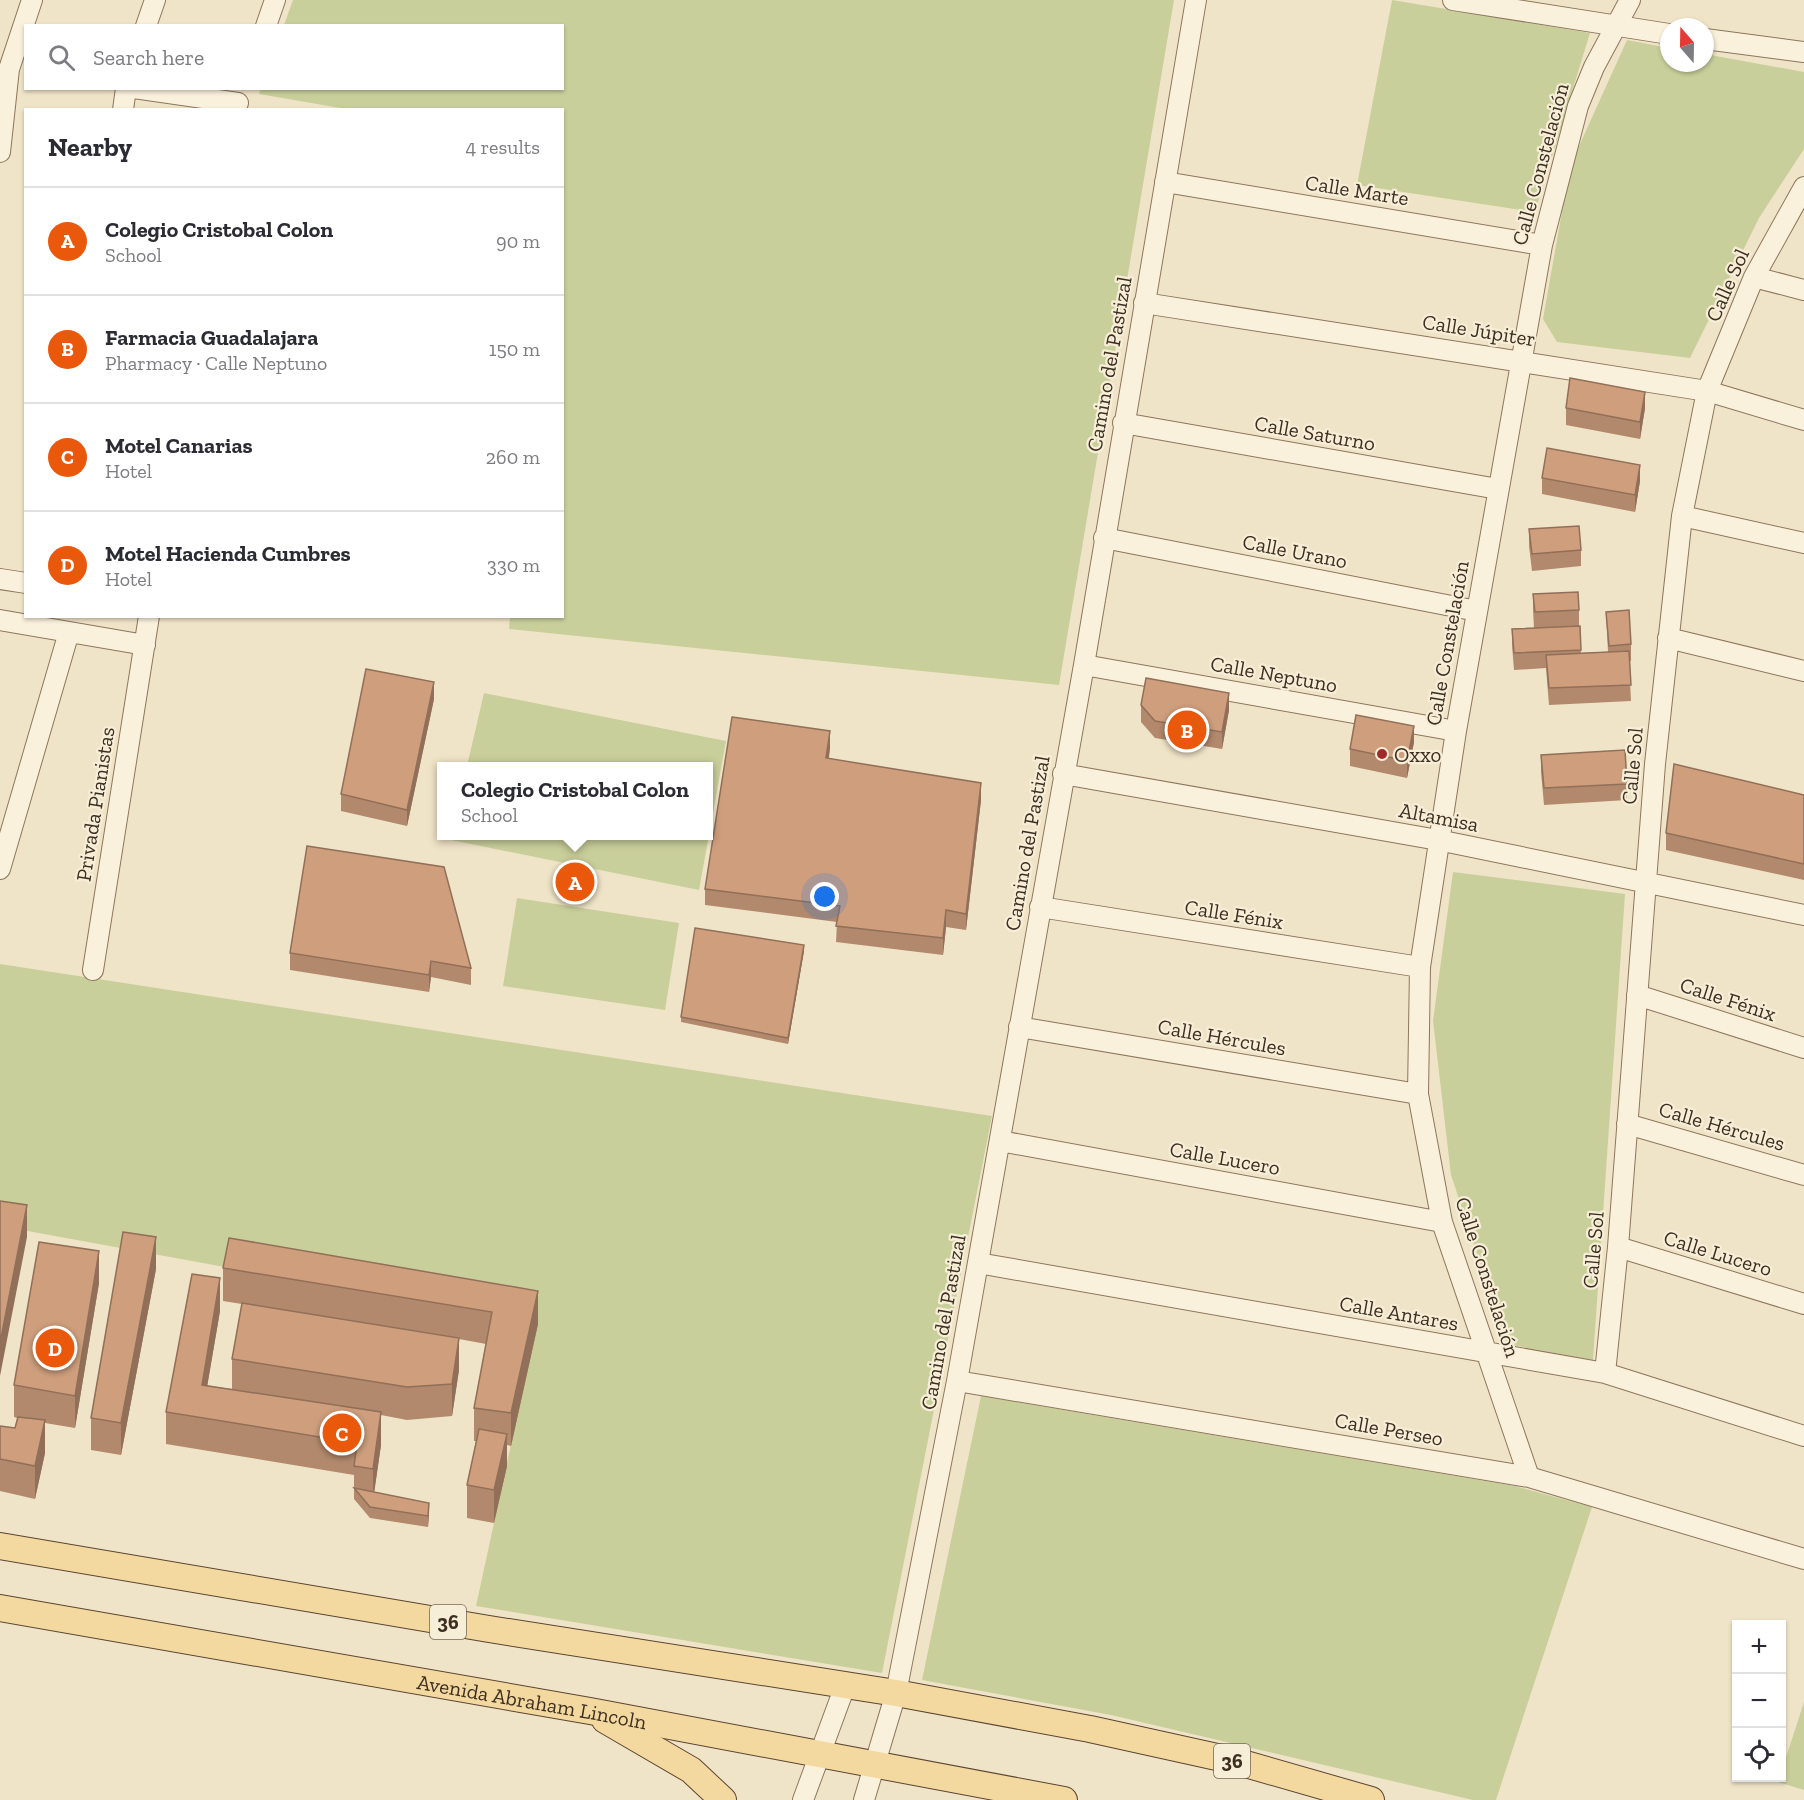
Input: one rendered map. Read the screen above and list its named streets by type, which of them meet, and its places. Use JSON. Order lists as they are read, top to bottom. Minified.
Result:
{"streets":{"main road":["36","Avenida Abraham Lincoln"],"street":["Calle Constelación","Calle Marte","Calle Sol","Calle Júpiter","Camino del Pastizal","Calle Saturno","Calle Urano","Calle Neptuno","Privada Pianistas","Altamisa","Calle Fénix","Calle Hércules","Calle Lucero","Calle Antares","Calle Perseo"]},"crossings":[["Calle Constelación","Calle Marte"],["Calle Constelación","Calle Júpiter"],["Calle Constelación","Calle Saturno"],["Calle Constelación","Calle Urano"],["Calle Constelación","Calle Neptuno"],["Calle Constelación","Altamisa"],["Calle Constelación","Calle Fénix"],["Calle Constelación","Calle Hércules"],["Calle Constelación","Calle Lucero"],["Calle Constelación","Calle Antares"],["Calle Constelación","Calle Perseo"],["Calle Marte","Camino del Pastizal"],["Calle Sol","Calle Júpiter"],["Calle Sol","Altamisa"],["Calle Sol","Calle Fénix"],["Calle Sol","Calle Hércules"],["Calle Sol","Calle Lucero"],["Calle Sol","Calle Antares"],["Calle Júpiter","Camino del Pastizal"],["Camino del Pastizal","Calle Saturno"],["Camino del Pastizal","Calle Urano"],["Camino del Pastizal","Calle Neptuno"],["Camino del Pastizal","Altamisa"],["Camino del Pastizal","Calle Fénix"],["Camino del Pastizal","Calle Hércules"],["Camino del Pastizal","Calle Lucero"],["Camino del Pastizal","Calle Antares"],["Camino del Pastizal","Calle Perseo"],["Camino del Pastizal","36"],["Camino del Pastizal","Avenida Abraham Lincoln"]],"places":["Oxxo"],"north":"top","page":{"search":"Search here","heading":["Nearby","4 results"],"list":[{"mark":"A","name":"Colegio Cristobal Colon","note":"School","value":"90 m"},{"mark":"B","name":"Farmacia Guadalajara","note":"Pharmacy · Calle Neptuno","value":"150 m"},{"mark":"C","name":"Motel Canarias","note":"Hotel","value":"260 m"},{"mark":"D","name":"Motel Hacienda Cumbres","note":"Hotel","value":"330 m"}],"pins":["B","A","D","C"],"popup":["Colegio Cristobal Colon","School"],"map_buttons":["+","−"]}}
